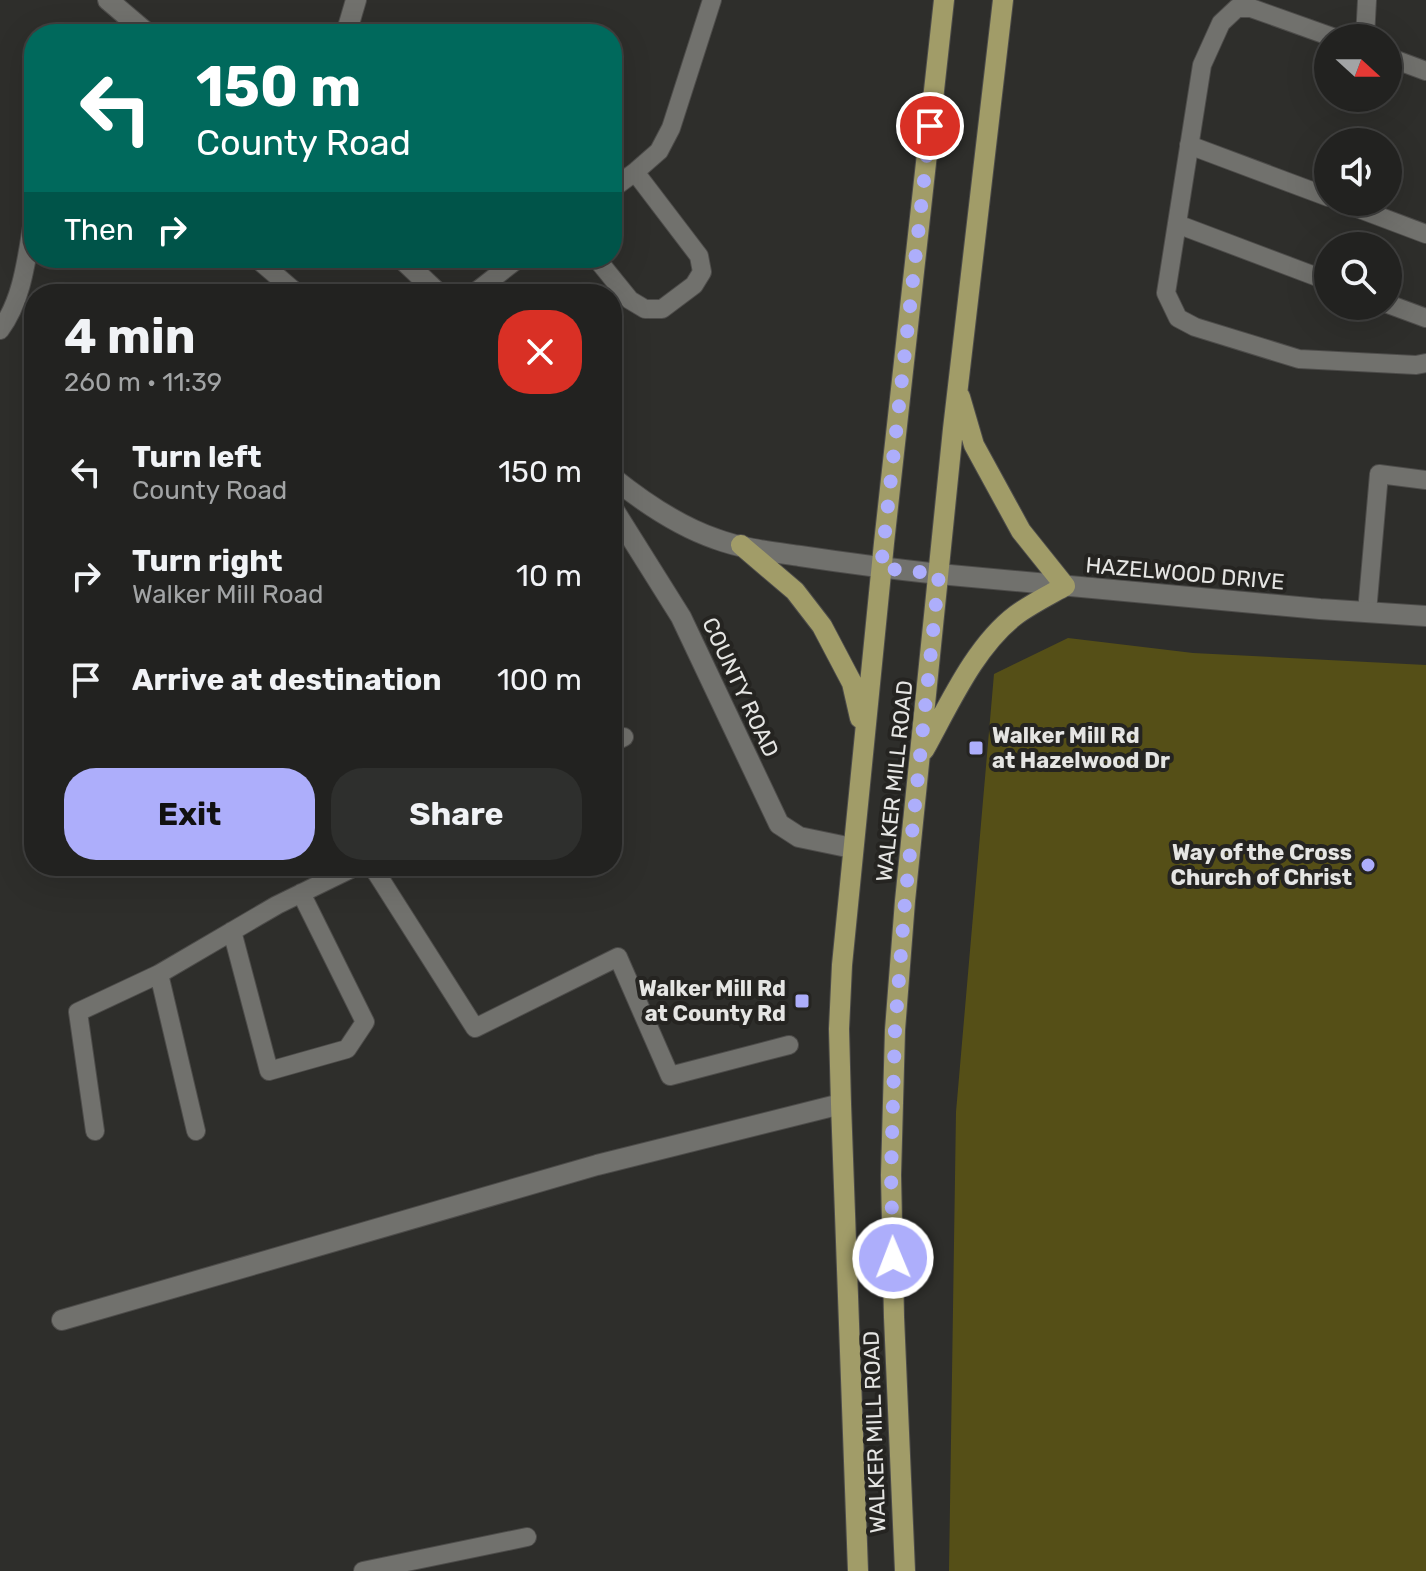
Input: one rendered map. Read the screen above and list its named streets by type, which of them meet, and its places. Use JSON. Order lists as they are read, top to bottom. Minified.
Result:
{"streets":{"main road":["WALKER MILL ROAD"],"street":["HAZELWOOD DRIVE","COUNTY ROAD"]},"crossings":[["HAZELWOOD DRIVE","WALKER MILL ROAD"],["COUNTY ROAD","WALKER MILL ROAD"]],"places":{"transit":["Walker Mill Rd at Hazelwood Dr","Walker Mill Rd at County Rd"],"other":["Way of the Cross Church of Christ"]},"north":"right","page":{"turn":["150 m","County Road"],"then":"Then","heading":["4 min","260 m · 11:39"],"list":[{"name":"Turn left","note":"County Road","value":"150 m"},{"name":"Turn right","note":"Walker Mill Road","value":"10 m"},{"name":"Arrive at destination","value":"100 m"}],"buttons":["Exit","Share"]}}
